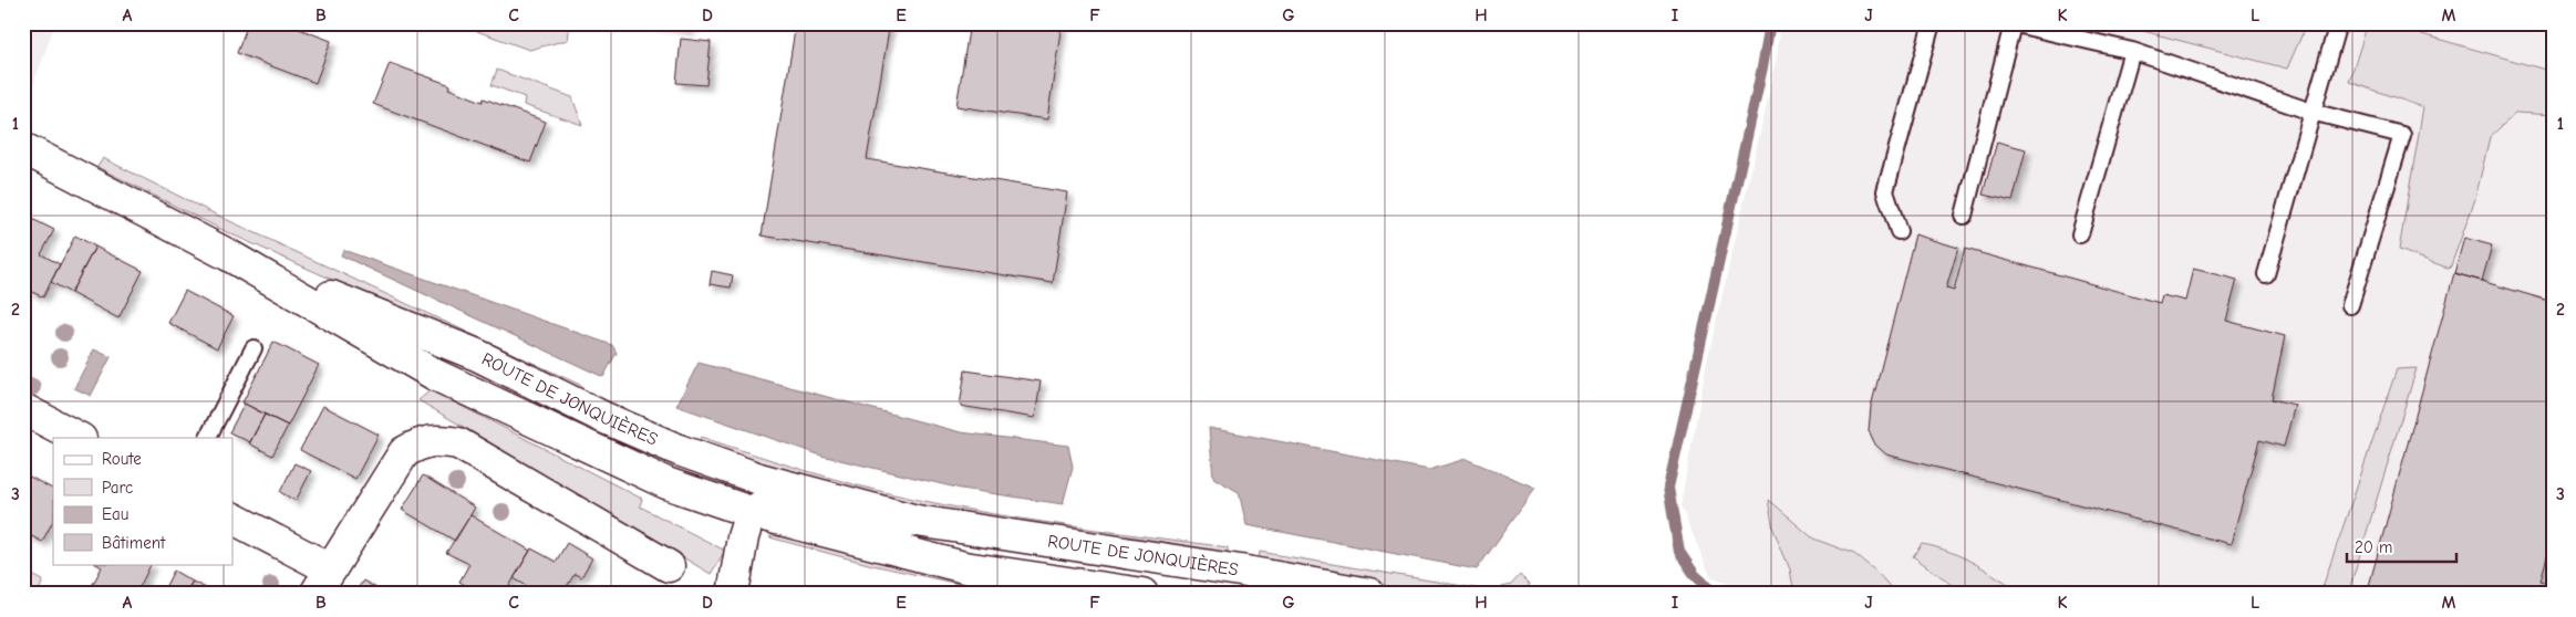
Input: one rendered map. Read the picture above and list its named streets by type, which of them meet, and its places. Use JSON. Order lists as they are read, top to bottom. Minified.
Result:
{"streets":{"main road":["ROUTE DE JONQUIÈRES"]},"legend":["Route","Parc","Eau","Bâtiment"],"scale_bar":"20 m","grid":{"columns":["A","B","C","D","E","F","G","H","I","J","K","L","M"],"rows":["1","2","3"]}}
